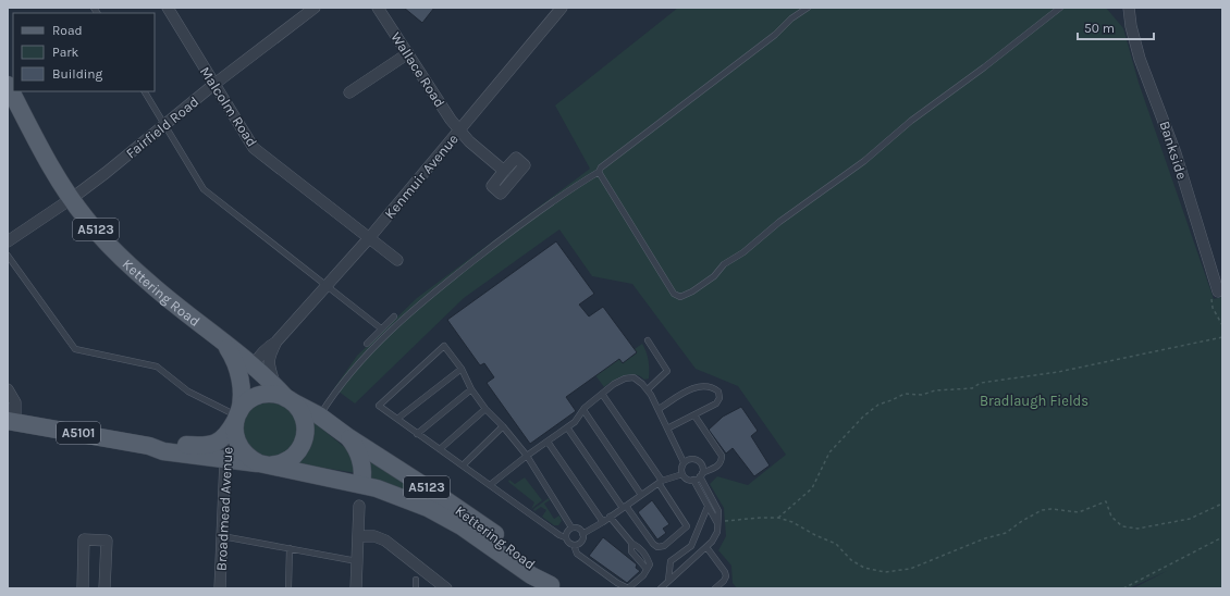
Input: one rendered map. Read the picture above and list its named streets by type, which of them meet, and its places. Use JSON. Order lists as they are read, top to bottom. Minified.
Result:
{"streets":{"main road":["A5123","Kettering Road","A5101"],"street":["Wallace Road","Malcolm Road","Fairfield Road","Bankside","Kenmuir Avenue","Broadmead Avenue"]},"crossings":[["Wallace Road","Kenmuir Avenue"],["Malcolm Road","Fairfield Road"],["Malcolm Road","Kenmuir Avenue"],["Fairfield Road","Kettering Road"],["Kenmuir Avenue","Kettering Road"],["Kenmuir Avenue","A5101"],["Kenmuir Avenue","Broadmead Avenue"],["Kettering Road","A5101"],["Kettering Road","Broadmead Avenue"],["A5101","Broadmead Avenue"]],"parks":["Bradlaugh Fields"],"legend":["Road","Park","Building"],"scale_bar":"50 m"}
